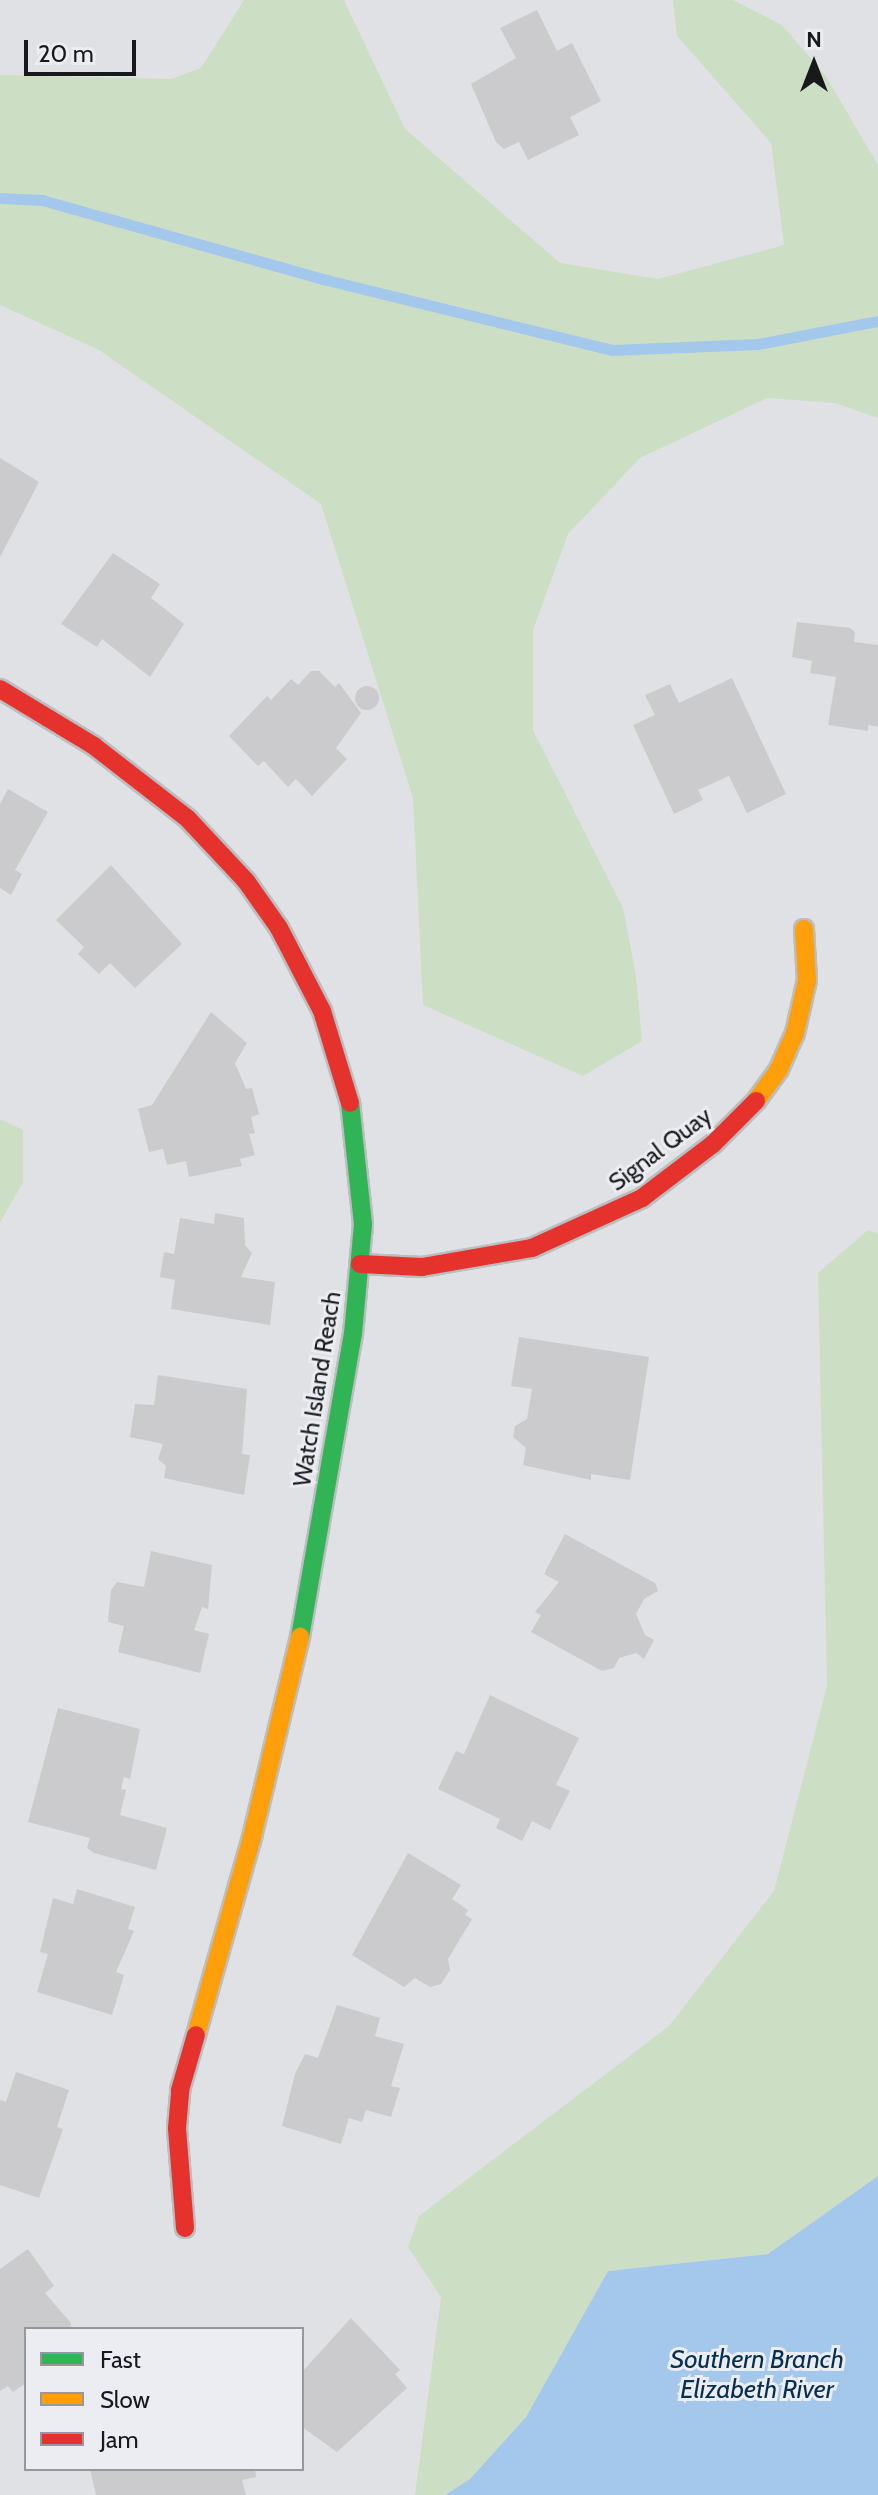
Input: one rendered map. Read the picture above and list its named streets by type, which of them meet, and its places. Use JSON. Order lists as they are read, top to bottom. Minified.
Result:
{"streets":{"street":["Signal Quay","Watch Island Reach"]},"crossings":[["Signal Quay","Watch Island Reach"]],"water":["Southern Branch Elizabeth River"],"legend":["Fast","Slow","Jam"],"scale_bar":"20 m","north":"top"}
